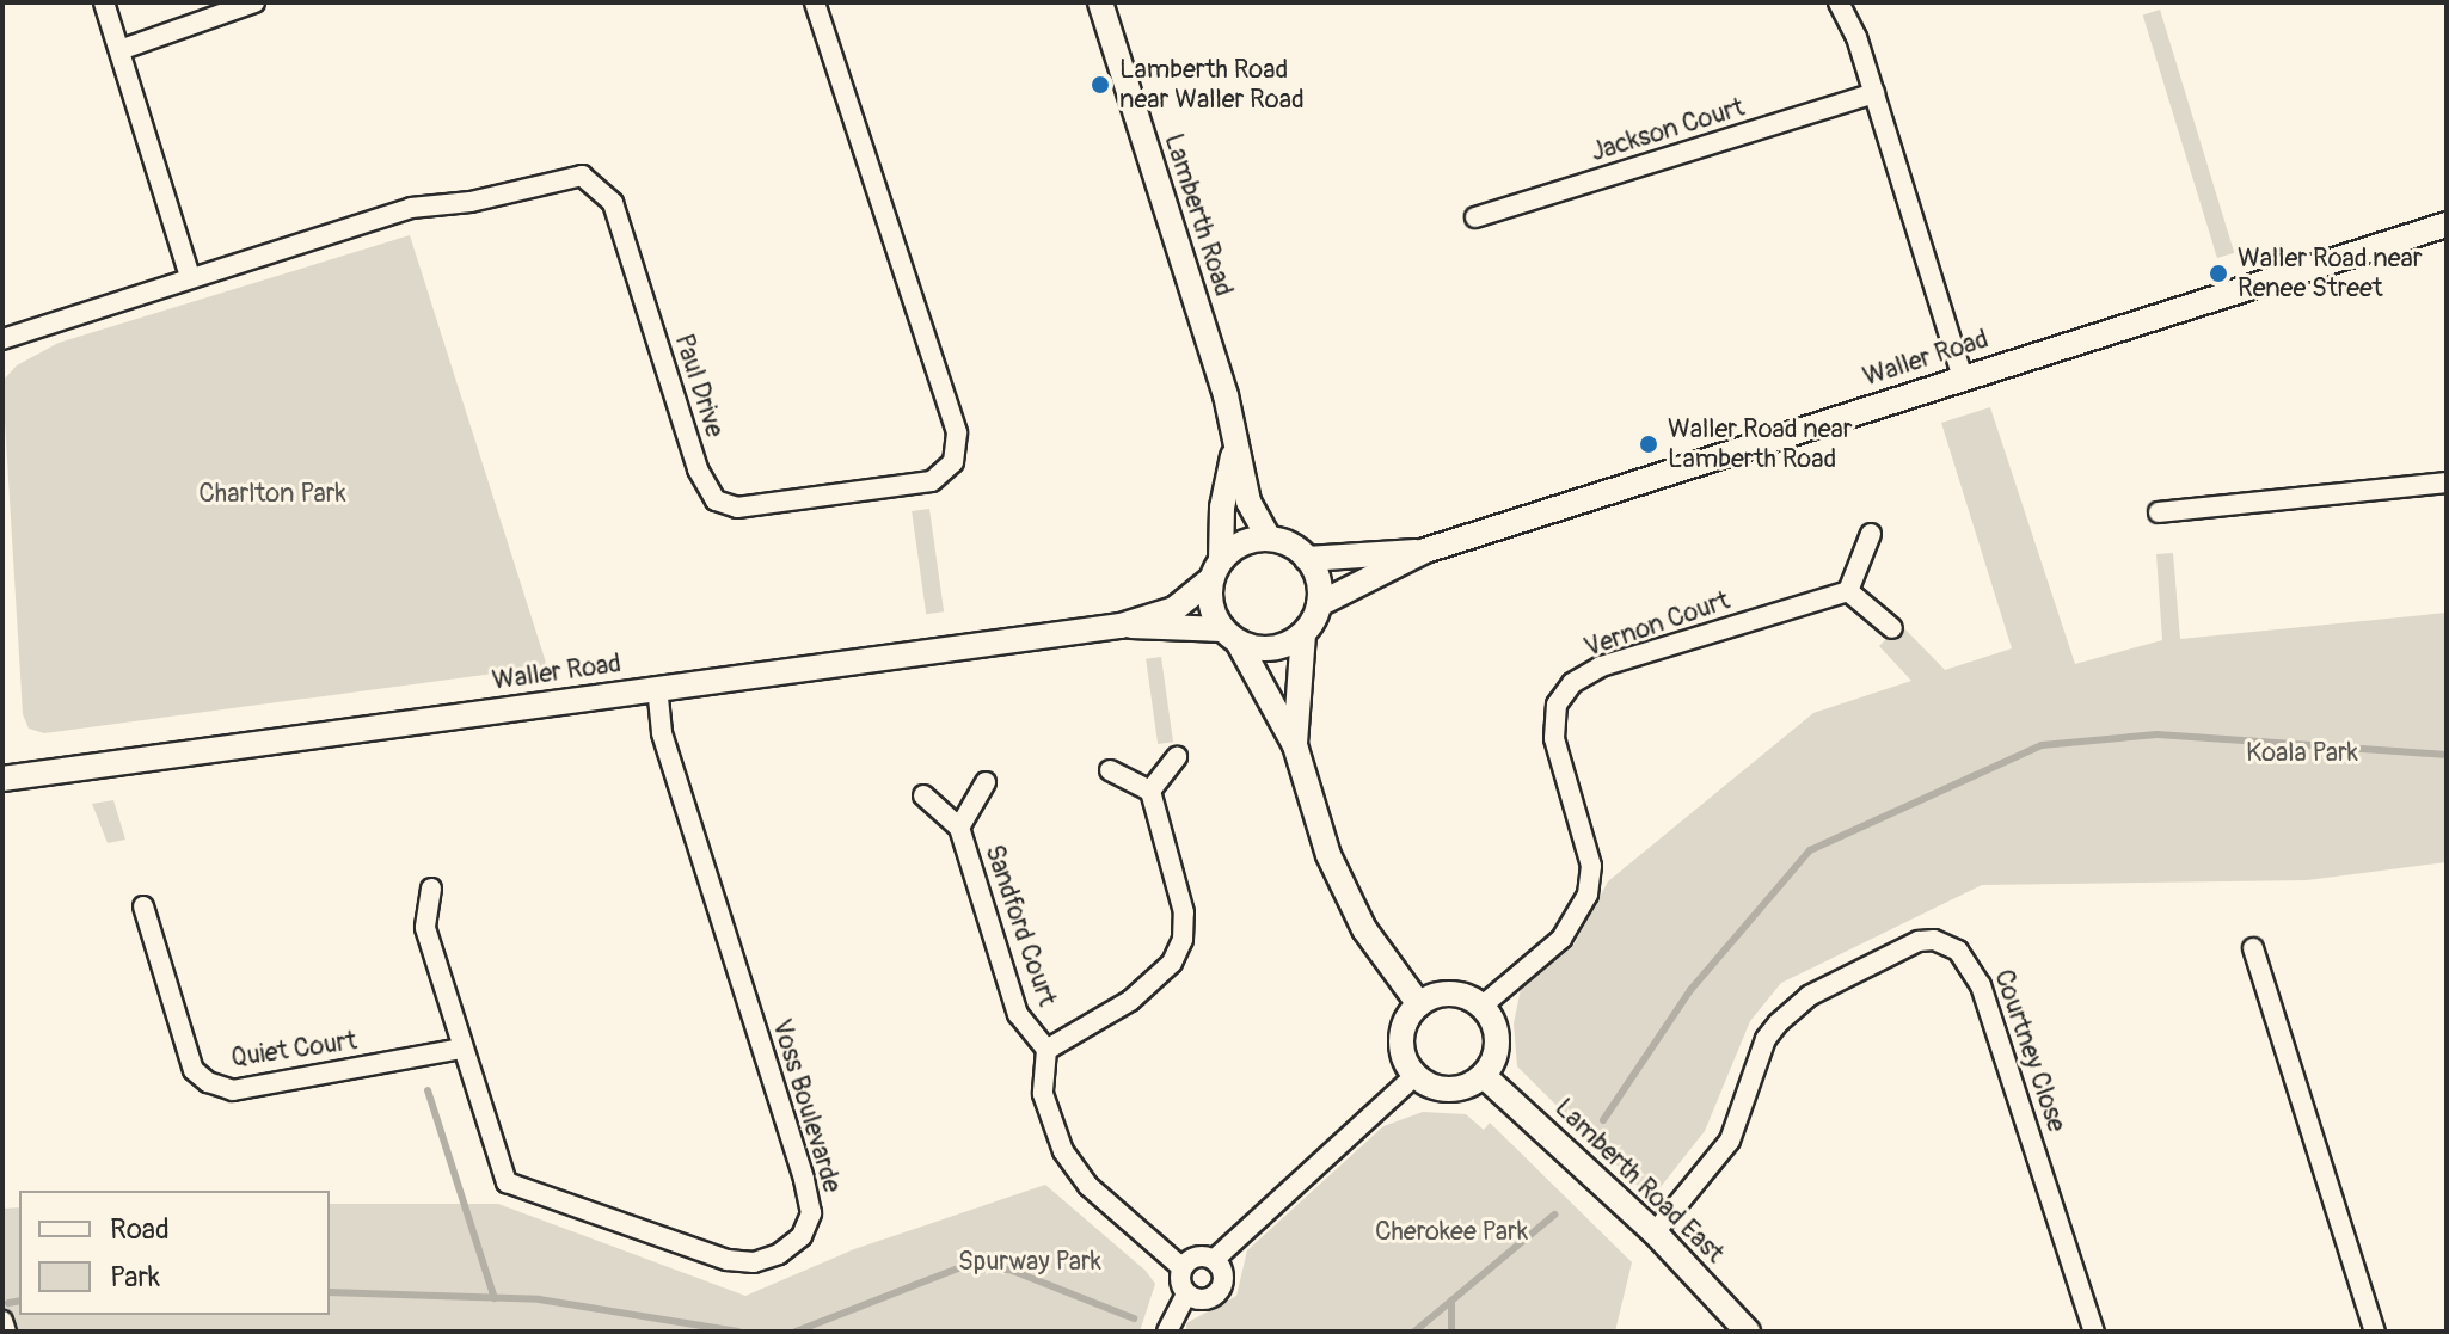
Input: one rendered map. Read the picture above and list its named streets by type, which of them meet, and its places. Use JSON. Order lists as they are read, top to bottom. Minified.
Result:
{"streets":{"street":["Jackson Court","Lamberth Road","Waller Road","Paul Drive","Vernon Court","Sandford Court","Quiet Court","Courtney Close","Voss Boulevarde","Lamberth Road East"]},"crossings":[["Lamberth Road","Waller Road"],["Waller Road","Voss Boulevarde"],["Vernon Court","Lamberth Road East"],["Quiet Court","Voss Boulevarde"],["Courtney Close","Lamberth Road East"]],"parks":["Charlton Park","Koala Park","Cherokee Park","Spurway Park"],"places":["Lamberth Road near Waller Road","Waller Road near Renee Street","Waller Road near Lamberth Road"],"legend":["Road","Park"]}
